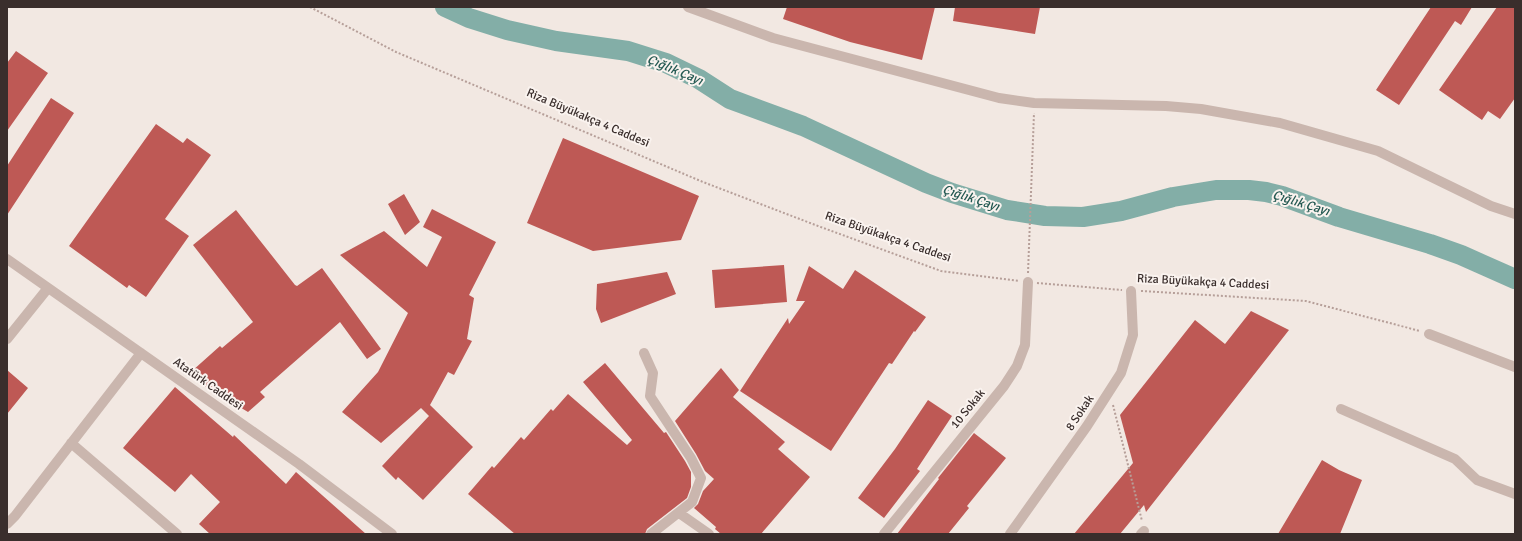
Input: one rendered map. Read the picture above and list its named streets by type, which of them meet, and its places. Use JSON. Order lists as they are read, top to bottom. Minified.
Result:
{"streets":{"street":["Atatürk Caddesi","10 Sokak","8 Sokak"],"path":["Riza Büyükakça 4 Caddesi"]},"crossings":[["Riza Büyükakça 4 Caddesi","10 Sokak"],["Riza Büyükakça 4 Caddesi","8 Sokak"]],"water":["Çığlık Çayı"]}
